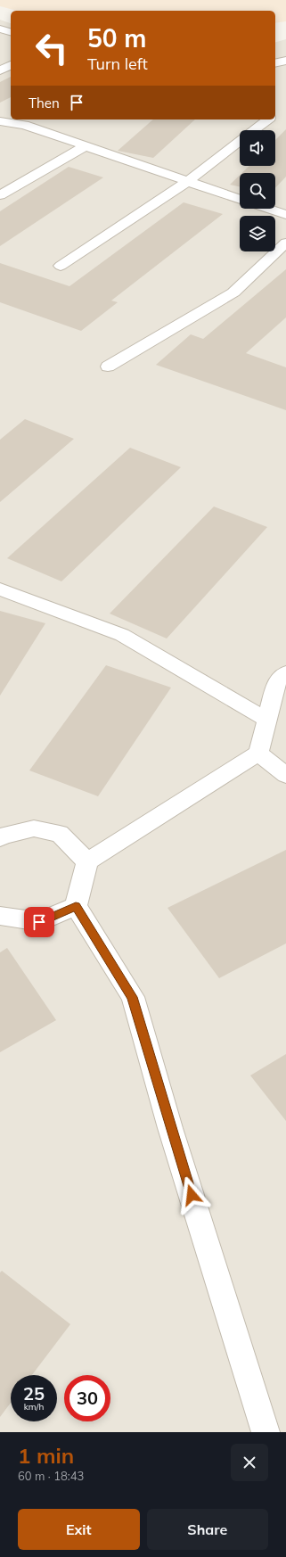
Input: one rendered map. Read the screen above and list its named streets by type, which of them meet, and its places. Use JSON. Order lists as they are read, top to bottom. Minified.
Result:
{"page":{"turn":["50 m","Turn left"],"then":"Then","speed":"25 km/h","limit":"30","heading":["1 min","60 m · 18:43"],"buttons":["Exit","Share"]}}
